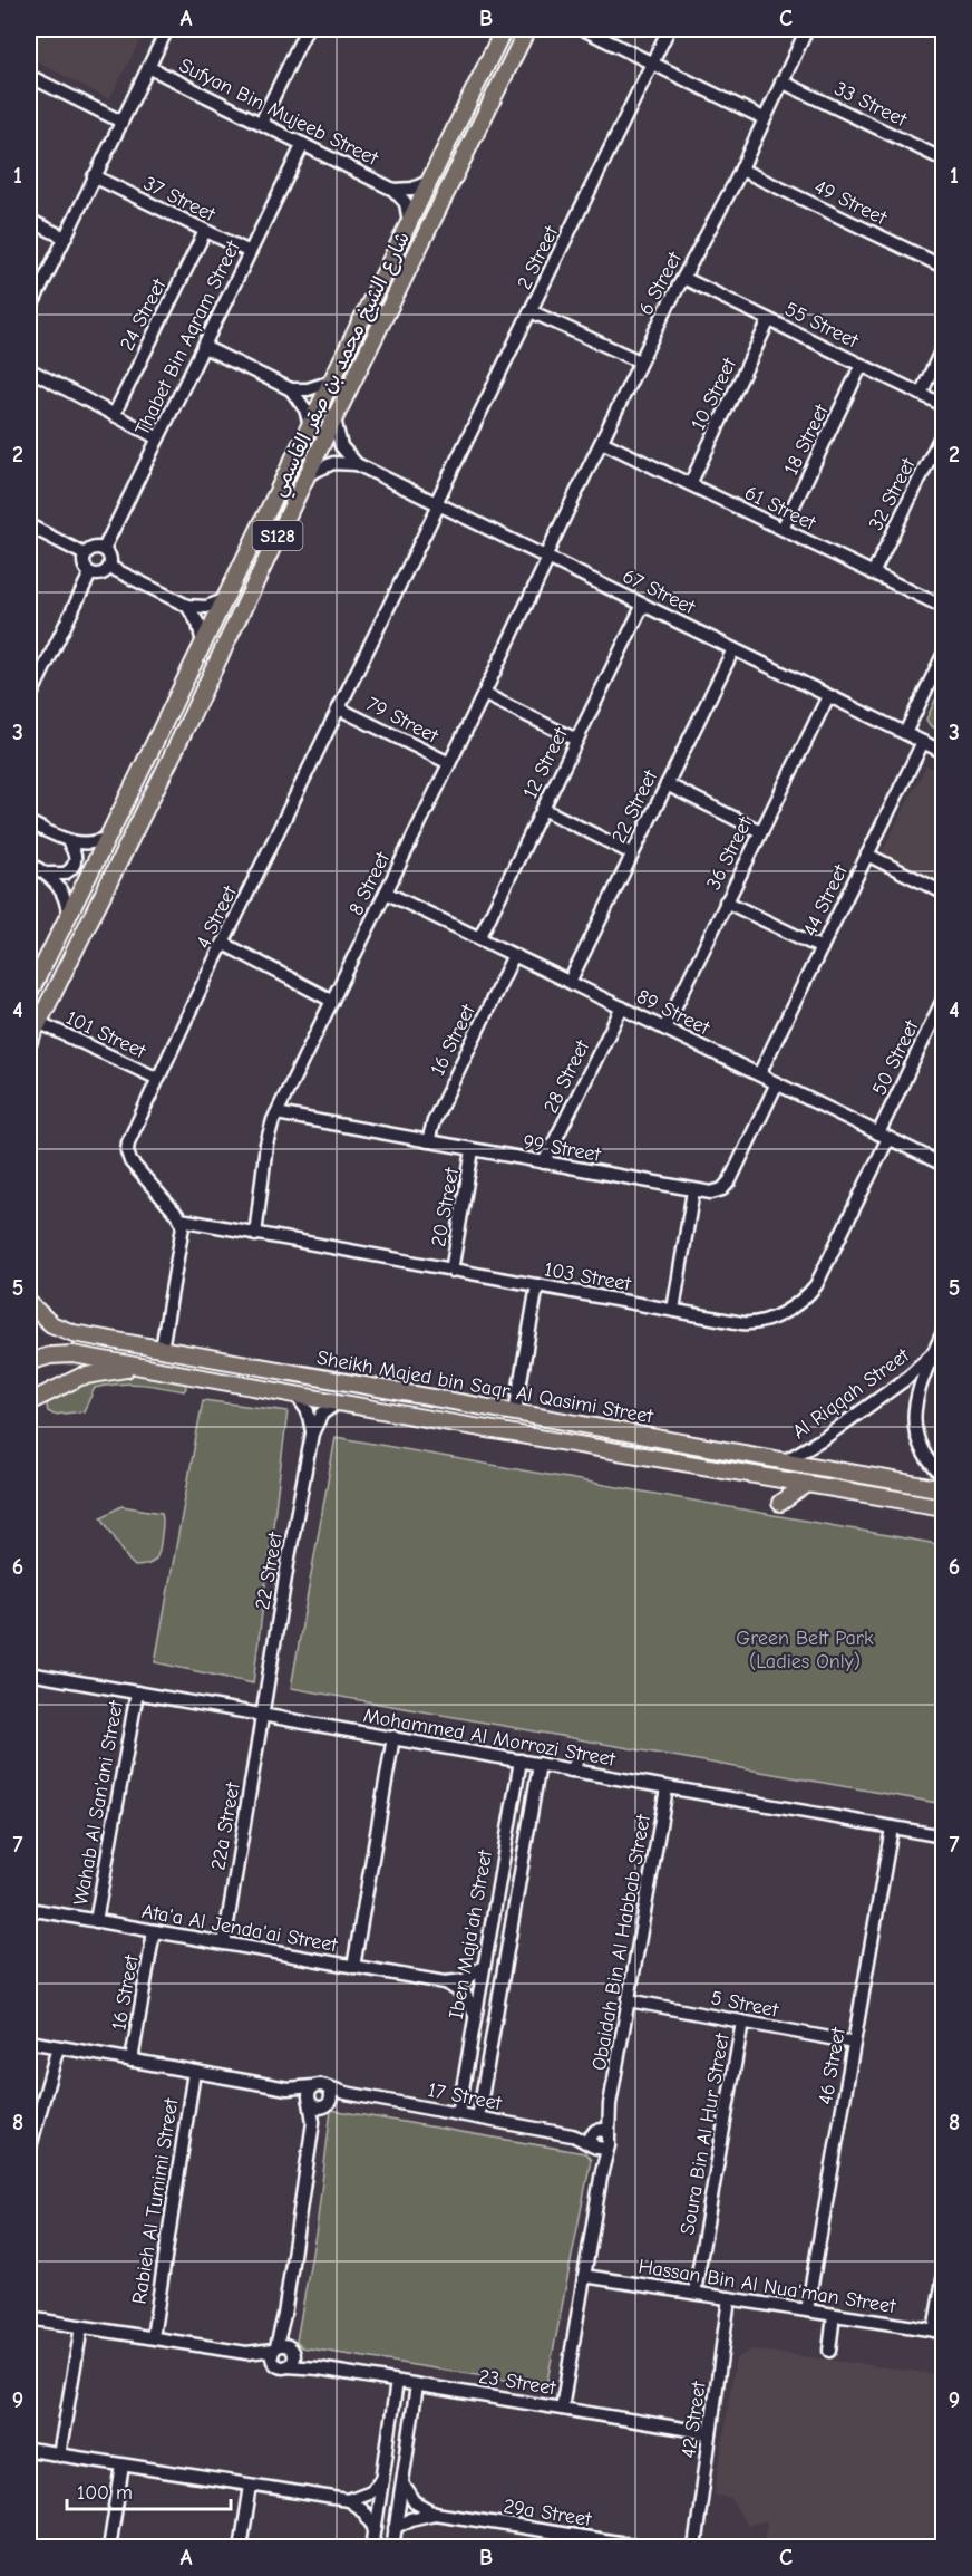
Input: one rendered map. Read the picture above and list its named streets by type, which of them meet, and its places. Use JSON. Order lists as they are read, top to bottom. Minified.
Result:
{"streets":{"main road":["شارع الشيخ محمد بن صقر القاسمي","S128","Sheikh Majed bin Saqr Al Qasimi Street"],"street":["33 Street","Sufyan Bin Mujeeb Street","37 Street","49 Street","2 Street","6 Street","24 Street","55 Street","Thabet Bin Aqram Street","10 Street","18 Street","32 Street","61 Street","67 Street","79 Street","12 Street","22 Street","36 Street","8 Street","44 Street","4 Street","89 Street","101 Street","16 Street","50 Street","28 Street","99 Street","20 Street","103 Street","Al Riqqah Street","Mohammed Al Morrozi Street","Wahab Al San'ani Street","22a Street","Ata'a Al Jenda'ai Street","Iben Maja'ah Street","Obaidah Bin Al Habbab Street","5 Street","46 Street","17 Street","Soura Bin Al Hur Street","Rabieh Al Tumimi Street","Hassan Bin Al Nua'man Street","23 Street","42 Street","29a Street"]},"crossings":[["33 Street","6 Street"],["Sufyan Bin Mujeeb Street","Thabet Bin Aqram Street"],["Sufyan Bin Mujeeb Street","شارع الشيخ محمد بن صقر القاسمي"],["37 Street","24 Street"],["37 Street","Thabet Bin Aqram Street"],["49 Street","6 Street"],["2 Street","67 Street"],["2 Street","4 Street"],["6 Street","55 Street"],["6 Street","61 Street"],["6 Street","67 Street"],["6 Street","8 Street"],["55 Street","10 Street"],["55 Street","18 Street"],["شارع الشيخ محمد بن صقر القاسمي","67 Street"],["شارع الشيخ محمد بن صقر القاسمي","101 Street"],["10 Street","61 Street"],["18 Street","61 Street"],["32 Street","61 Street"],["67 Street","12 Street"],["67 Street","22 Street"],["67 Street","36 Street"],["67 Street","8 Street"],["67 Street","44 Street"],["67 Street","4 Street"],["79 Street","8 Street"],["79 Street","4 Street"],["12 Street","89 Street"],["22 Street","89 Street"],["22 Street","Sheikh Majed bin Saqr Al Qasimi Street"],["22 Street","Mohammed Al Morrozi Street"],["22 Street","22a Street"],["36 Street","89 Street"],["8 Street","89 Street"],["8 Street","99 Street"],["8 Street","103 Street"],["44 Street","89 Street"],["4 Street","101 Street"],["4 Street","103 Street"],["89 Street","16 Street"],["89 Street","50 Street"],["89 Street","28 Street"],["89 Street","99 Street"],["89 Street","103 Street"],["16 Street","99 Street"],["16 Street","Ata'a Al Jenda'ai Street"],["50 Street","103 Street"],["28 Street","99 Street"],["99 Street","20 Street"],["20 Street","103 Street"],["Sheikh Majed bin Saqr Al Qasimi Street","Al Riqqah Street"],["Mohammed Al Morrozi Street","Wahab Al San'ani Street"],["Mohammed Al Morrozi Street","22a Street"],["Mohammed Al Morrozi Street","Iben Maja'ah Street"],["Mohammed Al Morrozi Street","Obaidah Bin Al Habbab Street"],["Mohammed Al Morrozi Street","46 Street"],["Wahab Al San'ani Street","Ata'a Al Jenda'ai Street"],["22a Street","Ata'a Al Jenda'ai Street"],["Ata'a Al Jenda'ai Street","Iben Maja'ah Street"],["Iben Maja'ah Street","17 Street"],["Obaidah Bin Al Habbab Street","5 Street"],["Obaidah Bin Al Habbab Street","17 Street"],["Obaidah Bin Al Habbab Street","Hassan Bin Al Nua'man Street"],["Obaidah Bin Al Habbab Street","23 Street"],["5 Street","46 Street"],["5 Street","Soura Bin Al Hur Street"],["46 Street","Hassan Bin Al Nua'man Street"],["Soura Bin Al Hur Street","Hassan Bin Al Nua'man Street"],["Hassan Bin Al Nua'man Street","42 Street"],["23 Street","42 Street"]],"parks":["Green Belt Park (Ladies Only)"],"scale_bar":"100 m","grid":{"columns":["A","B","C"],"rows":["1","2","3","4","5","6","7","8","9"]}}
